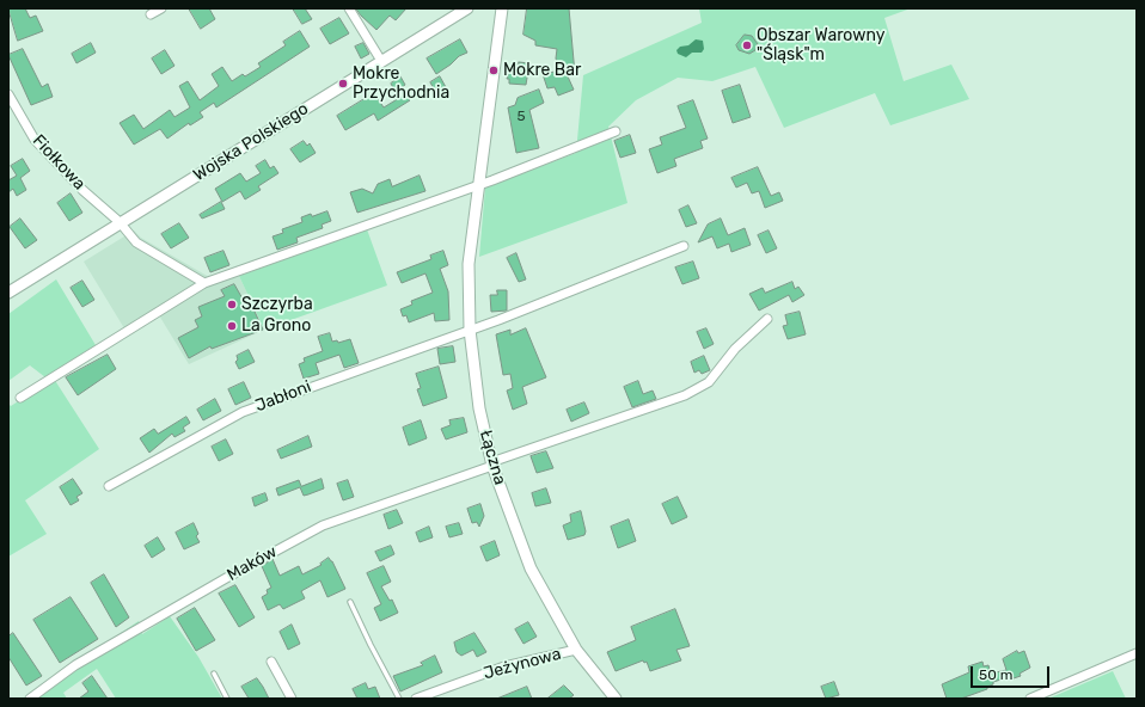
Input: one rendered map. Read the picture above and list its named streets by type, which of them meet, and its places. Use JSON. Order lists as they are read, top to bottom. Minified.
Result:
{"streets":{"street":["Wojska Polskiego","Fiołkowa","Jabłoni","Łączna","Maków","Jeżynowa"]},"crossings":[["Wojska Polskiego","Fiołkowa"],["Jabłoni","Łączna"],["Łączna","Maków"],["Łączna","Jeżynowa"]],"places":["Obszar Warowny \"Śląsk\"m","Mokre Bar","Mokre Przychodnia","Szczyrba","La Grono"],"house_numbers":["5"],"scale_bar":"50 m"}
